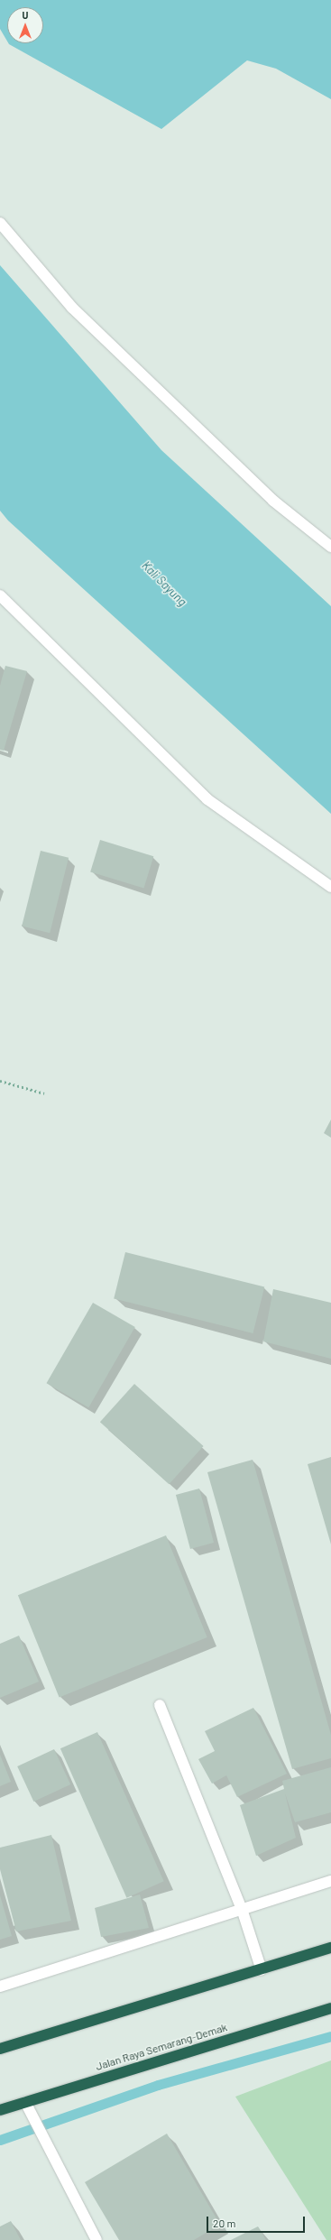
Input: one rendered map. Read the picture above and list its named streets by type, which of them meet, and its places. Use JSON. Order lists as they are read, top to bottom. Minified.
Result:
{"streets":{"highway":["Jalan Raya Semarang-Demak"]},"water":["Kali Sayung"],"scale_bar":"20 m","north":"top"}
